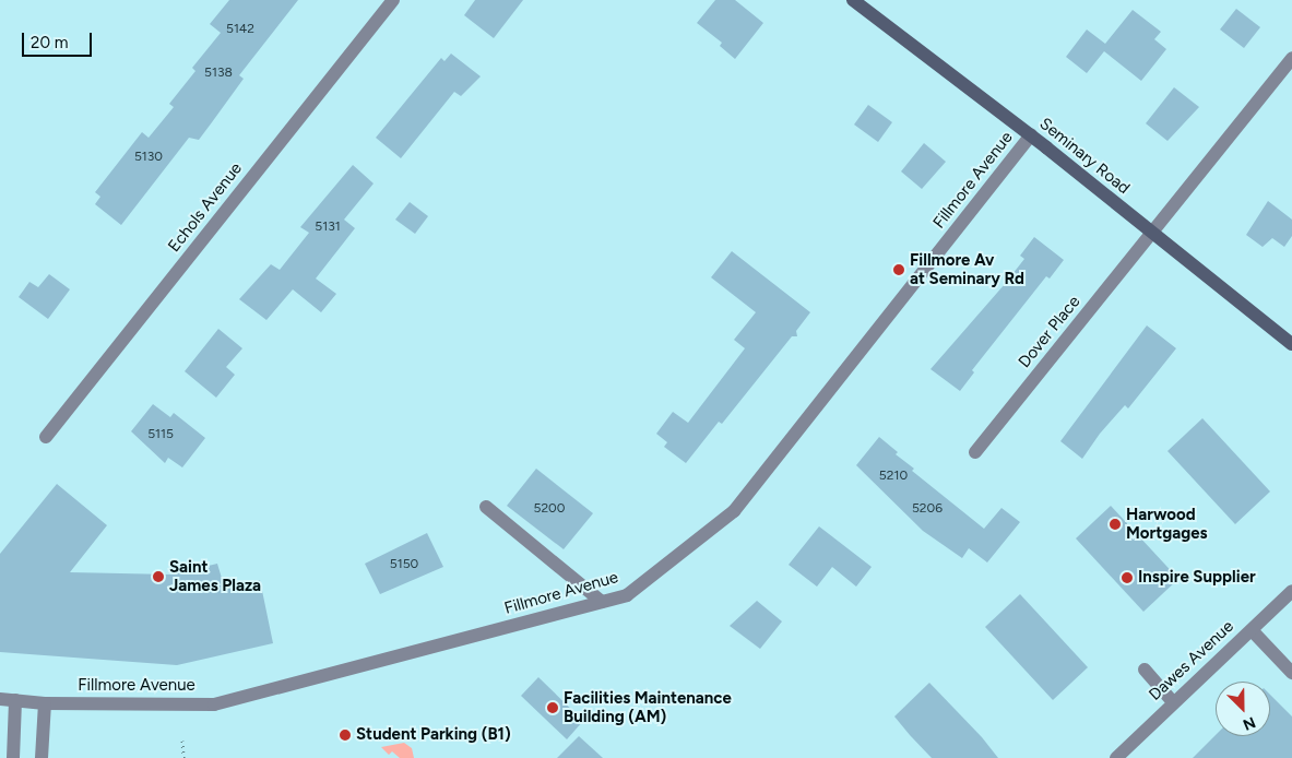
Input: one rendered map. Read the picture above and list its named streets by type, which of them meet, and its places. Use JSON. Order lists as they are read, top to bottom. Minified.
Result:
{"streets":{"main road":["Seminary Road"],"street":["Fillmore Avenue","Echols Avenue","Dover Place","Dawes Avenue"]},"crossings":[["Seminary Road","Fillmore Avenue"],["Seminary Road","Dover Place"]],"places":["Fillmore Av at Seminary Rd","Harwood Mortgages","Saint James Plaza","Inspire Supplier","Facilities Maintenance Building (AM)","Student Parking (B1)"],"house_numbers":["5142","5138","5130","5131","5115","5210","5200","5206","5150"],"scale_bar":"20 m","north":"bottom right"}
